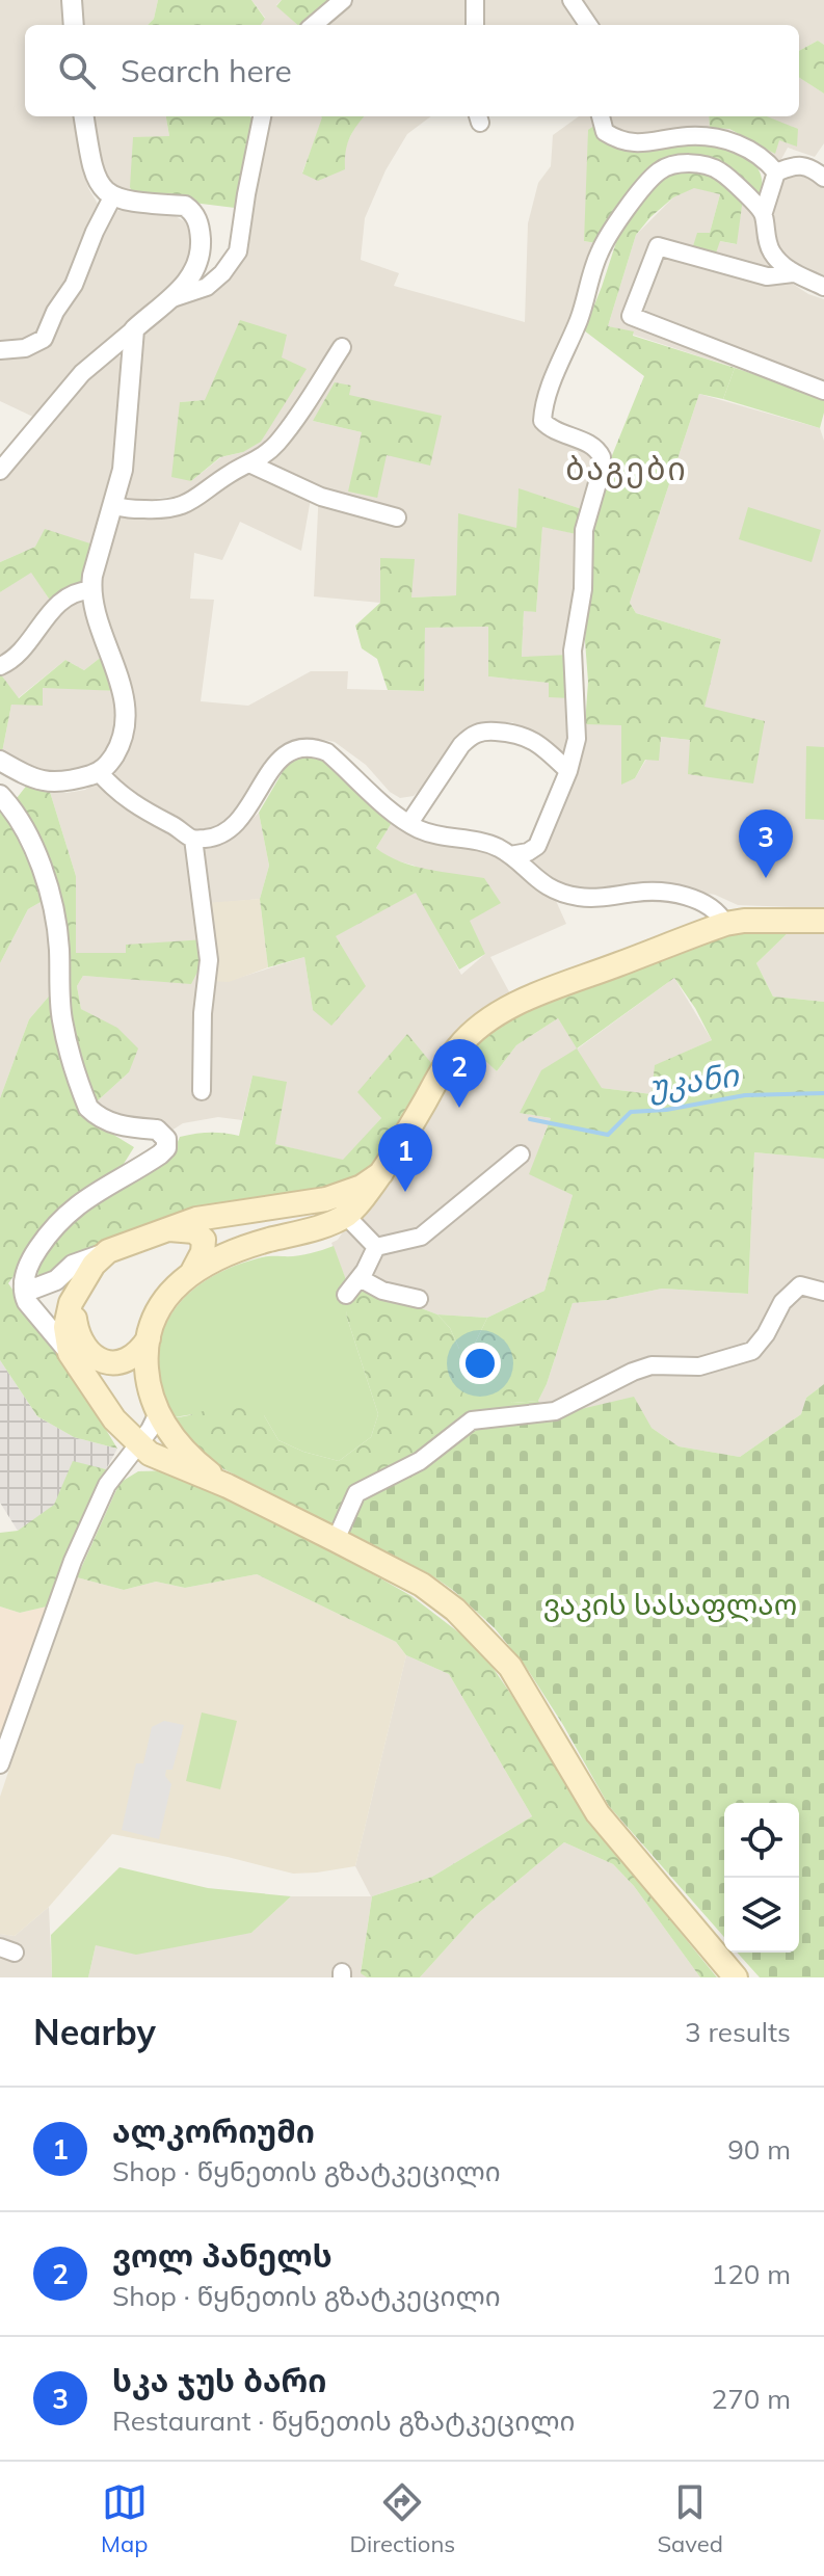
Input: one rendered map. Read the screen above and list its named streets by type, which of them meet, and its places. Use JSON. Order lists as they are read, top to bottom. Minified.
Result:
{"districts":["ბაგები"],"water":["უკანი"],"parks":["ვაკის სასაფლაო"],"page":{"search":"Search here","pins":["3","2","1"],"heading":["Nearby","3 results"],"list":[{"mark":"1","name":"ალკორიუმი","note":"Shop · წყნეთის გზატკეცილი","value":"90 m"},{"mark":"2","name":"ვოლ პანელს","note":"Shop · წყნეთის გზატკეცილი","value":"120 m"},{"mark":"3","name":"სკა ჯუს ბარი","note":"Restaurant · წყნეთის გზატკეცილი","value":"270 m"}],"nav":["Map","Directions","Saved"]}}
